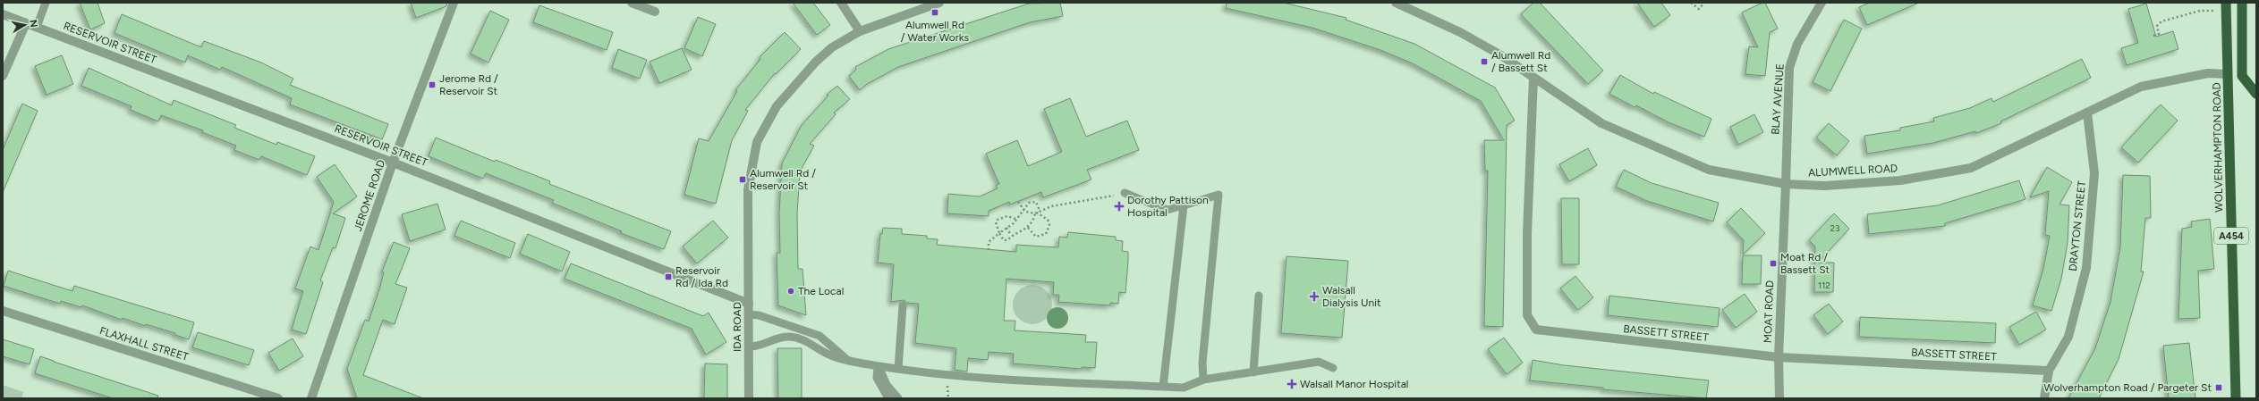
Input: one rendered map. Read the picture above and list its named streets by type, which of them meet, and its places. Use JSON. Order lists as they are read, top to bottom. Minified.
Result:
{"streets":{"highway":["WOLVERHAMPTON ROAD","A454"],"street":["RESERVOIR STREET","BLAY AVENUE","ALUMWELL ROAD","JEROME ROAD","DRAYTON STREET","MOAT ROAD","IDA ROAD","BASSETT STREET","FLAXHALL STREET"]},"crossings":[["RESERVOIR STREET","JEROME ROAD"],["RESERVOIR STREET","IDA ROAD"],["BLAY AVENUE","ALUMWELL ROAD"],["BLAY AVENUE","MOAT ROAD"],["WOLVERHAMPTON ROAD","ALUMWELL ROAD"],["ALUMWELL ROAD","DRAYTON STREET"],["ALUMWELL ROAD","MOAT ROAD"],["ALUMWELL ROAD","BASSETT STREET"],["DRAYTON STREET","BASSETT STREET"],["MOAT ROAD","BASSETT STREET"]],"places":{"transit":["Alumwell Rd / Water Works","Alumwell Rd / Bassett St","Jerome Rd / Reservoir St","Alumwell Rd / Reservoir St","Moat Rd / Bassett St","Reservoir Rd / Ida Rd","Wolverhampton Road / Pargeter St"],"health":["Dorothy Pattison Hospital","Walsall Dialysis Unit","Walsall Manor Hospital"],"other":["The Local"]},"house_numbers":["23","112"],"north":"right"}
